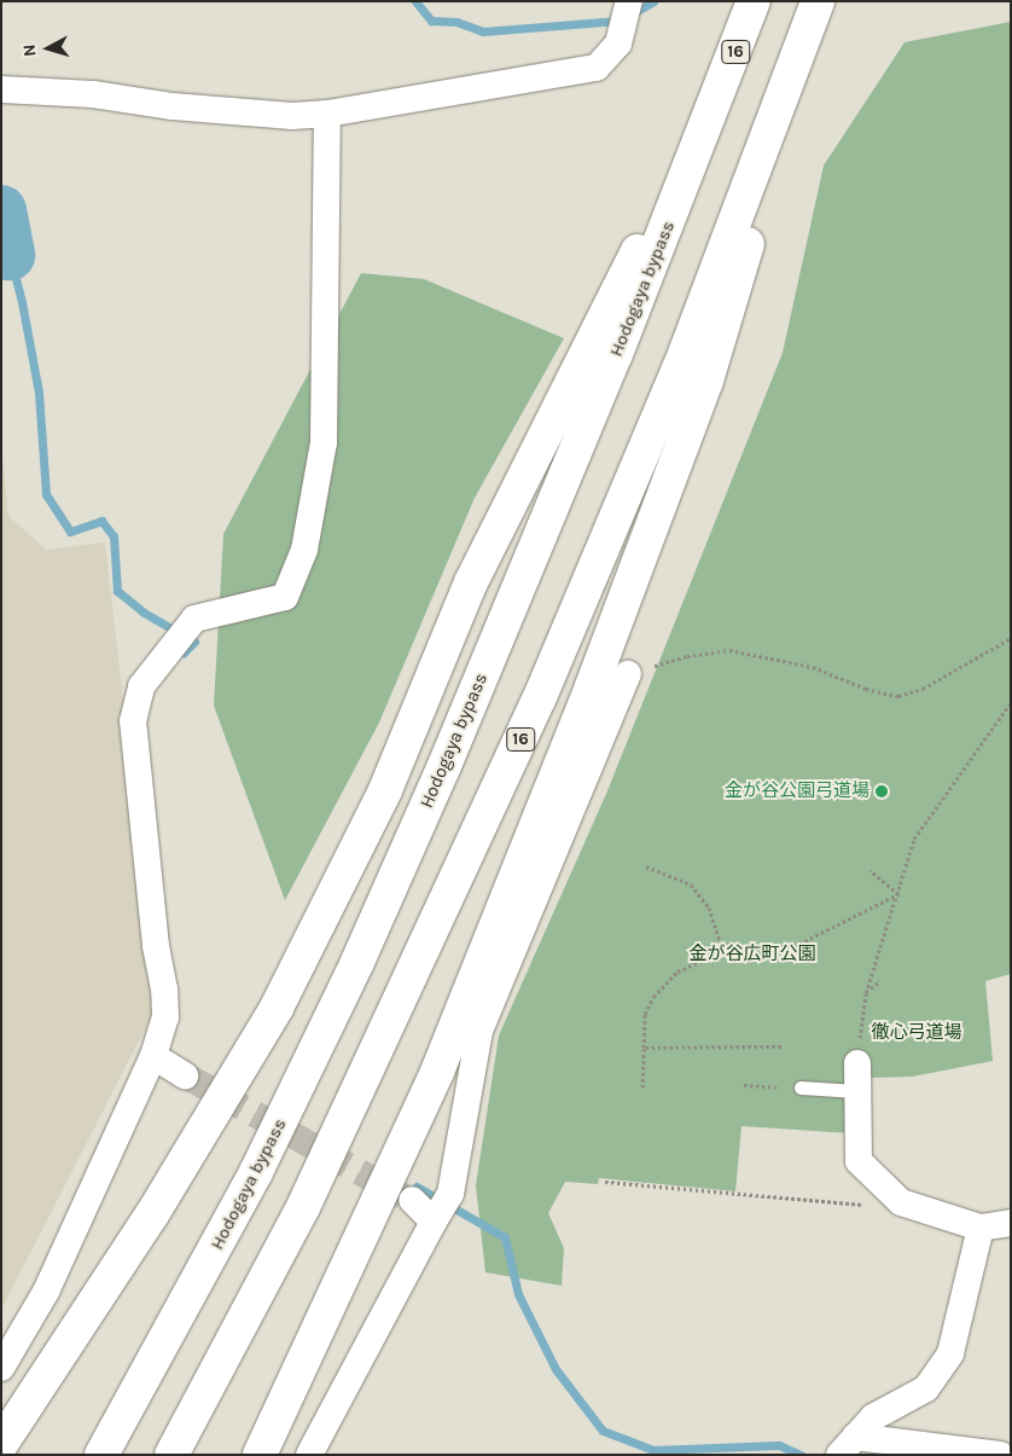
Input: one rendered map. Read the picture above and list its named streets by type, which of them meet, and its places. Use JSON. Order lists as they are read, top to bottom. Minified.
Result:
{"streets":{"highway":["16","Hodogaya bypass"]},"parks":["金が谷広町公園","徹心弓道場"],"places":["金が谷公園弓道場"],"north":"left"}
